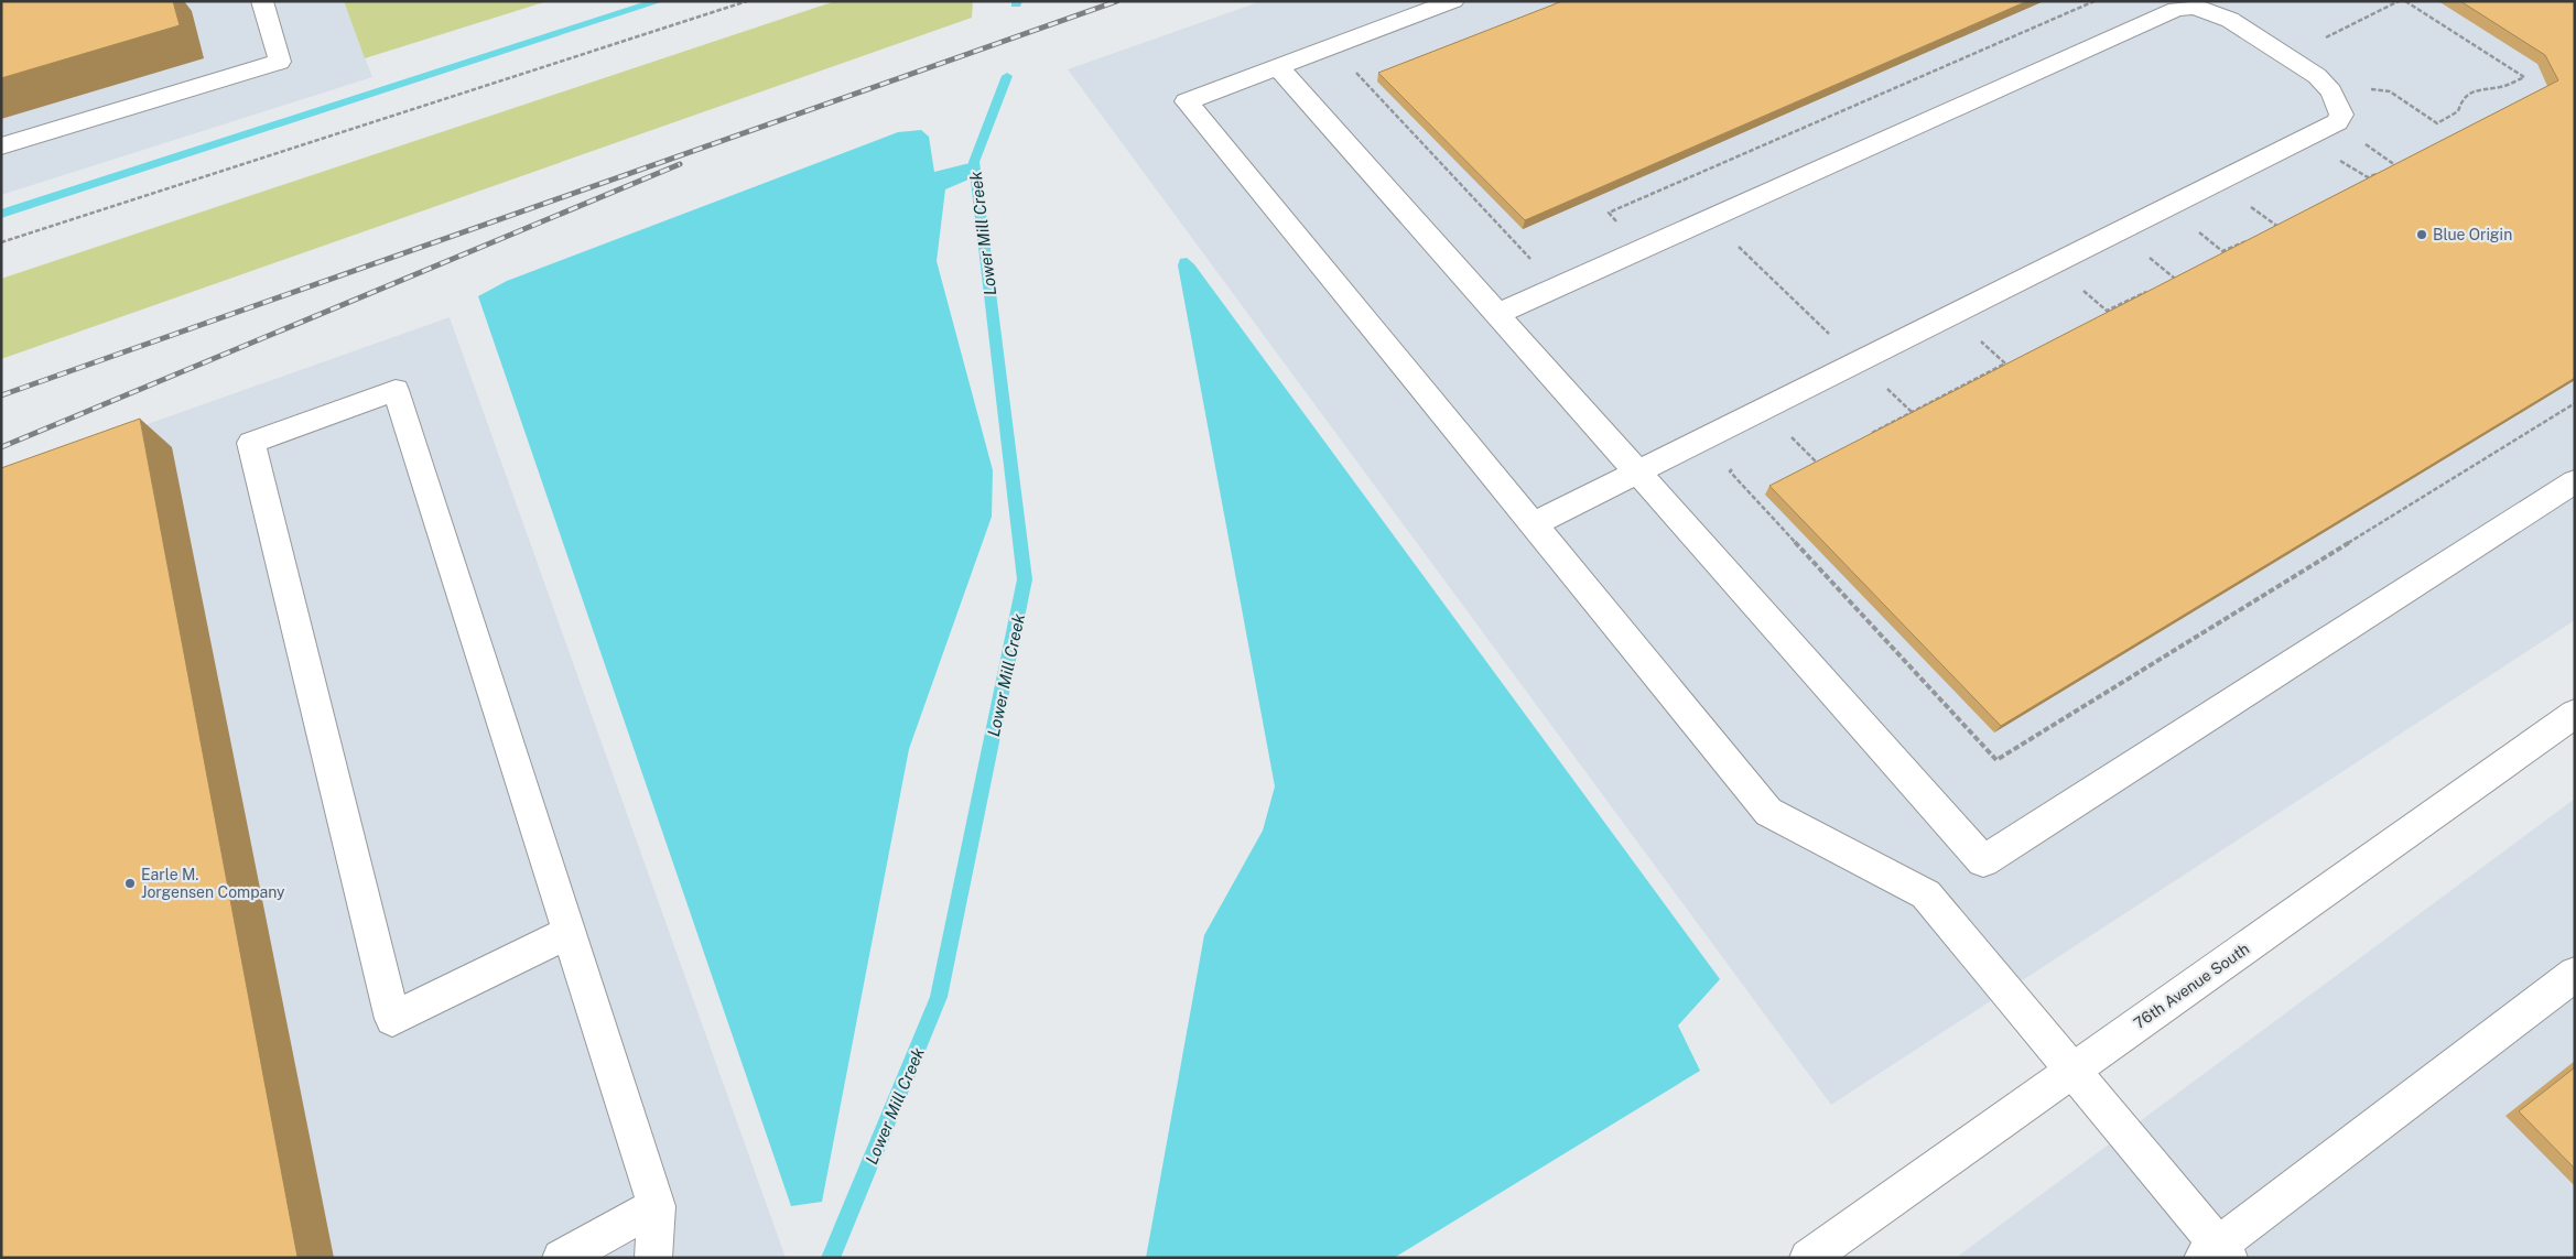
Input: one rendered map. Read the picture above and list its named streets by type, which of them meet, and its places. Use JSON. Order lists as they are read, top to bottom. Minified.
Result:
{"streets":{"street":["76th Avenue South"]},"water":["Lower Mill Creek"],"places":["Blue Origin","Earle M. Jorgensen Company"]}
